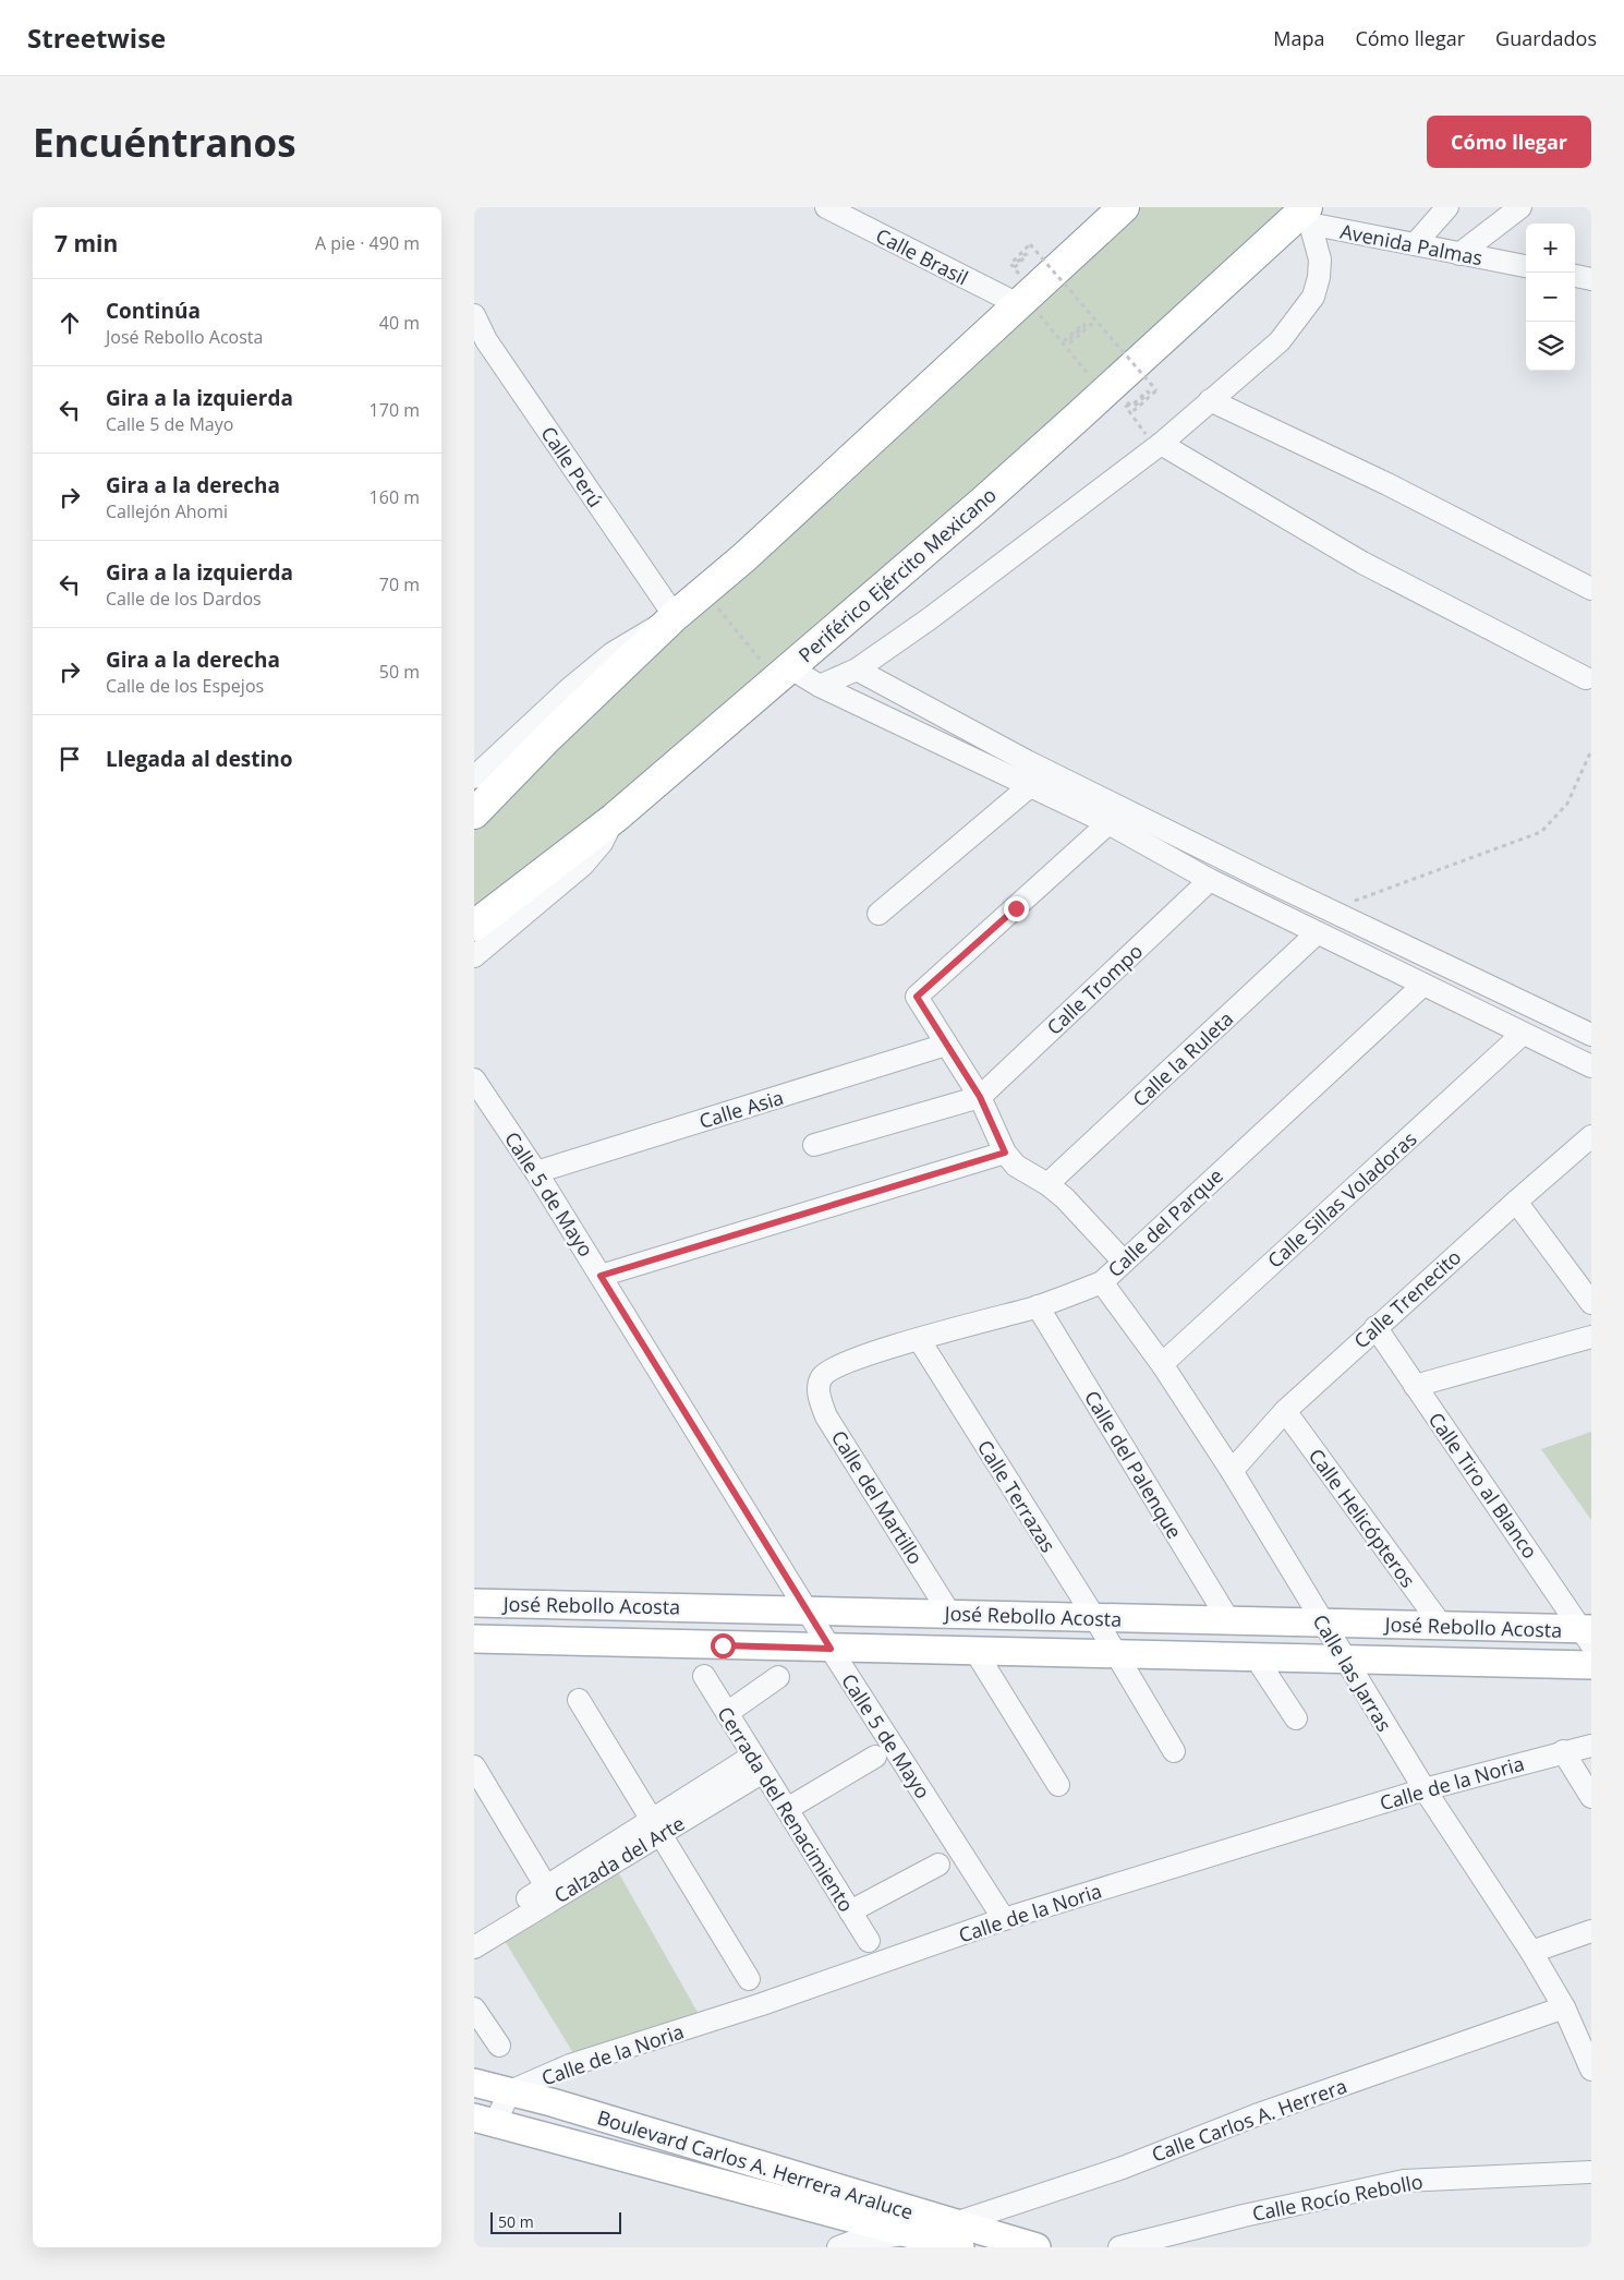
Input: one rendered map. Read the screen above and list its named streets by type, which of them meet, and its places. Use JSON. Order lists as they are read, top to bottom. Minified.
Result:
{"streets":{"highway":["Periférico Ejército Mexicano"],"main road":["José Rebollo Acosta","Boulevard Carlos A. Herrera Araluce"],"street":["Avenida Palmas","Calle Brasil","Calle Perú","Calle Trompo","Calle la Ruleta","Calle Asia","Calle 5 de Mayo","Calle Sillas Voladoras","Calle del Parque","Calle Trenecito","Calle del Palenque","Calle Tiro al Blanco","Calle Terrazas","Calle del Martillo","Calle Helicópteros","Calle las Jarras","Calle de la Noria","Cerrada del Renacimiento","Calzada del Arte","Calle Carlos A. Herrera","Calle Rocío Rebollo"]},"crossings":[["Avenida Palmas","Periférico Ejército Mexicano"],["Calle Asia","Calle 5 de Mayo"],["Calle 5 de Mayo","José Rebollo Acosta"],["Calle 5 de Mayo","Calle de la Noria"],["Calle Sillas Voladoras","Calle las Jarras"],["Calle del Parque","Calle del Palenque"],["Calle del Parque","Calle Terrazas"],["Calle del Parque","Calle del Martillo"],["Calle del Parque","Calle las Jarras"],["Calle Trenecito","Calle Tiro al Blanco"],["Calle Trenecito","Calle Helicópteros"],["Calle Trenecito","Calle las Jarras"],["Calle del Palenque","José Rebollo Acosta"],["Calle Tiro al Blanco","José Rebollo Acosta"],["Calle Terrazas","José Rebollo Acosta"],["Calle del Martillo","José Rebollo Acosta"],["Calle Helicópteros","José Rebollo Acosta"],["José Rebollo Acosta","Calle las Jarras"],["Calle las Jarras","Calle de la Noria"],["Calle las Jarras","Calle Carlos A. Herrera"],["Calle de la Noria","Boulevard Carlos A. Herrera Araluce"],["Cerrada del Renacimiento","Calzada del Arte"],["Calle Carlos A. Herrera","Boulevard Carlos A. Herrera Araluce"]],"scale_bar":"50 m","page":{"header":"Streetwise","nav":["Mapa","Cómo llegar","Guardados"],"buttons":"Cómo llegar","title":"Encuéntranos","heading":["7 min","A pie · 490 m"],"map_buttons":["+","−"],"list":[["Continúa","José Rebollo Acosta","40 m"],["Gira a la izquierda","Calle 5 de Mayo","170 m"],["Gira a la derecha","Callejón Ahomi","160 m"],["Gira a la izquierda","Calle de los Dardos","70 m"],["Gira a la derecha","Calle de los Espejos","50 m"],"Llegada al destino"],"scale":"50 m"}}
